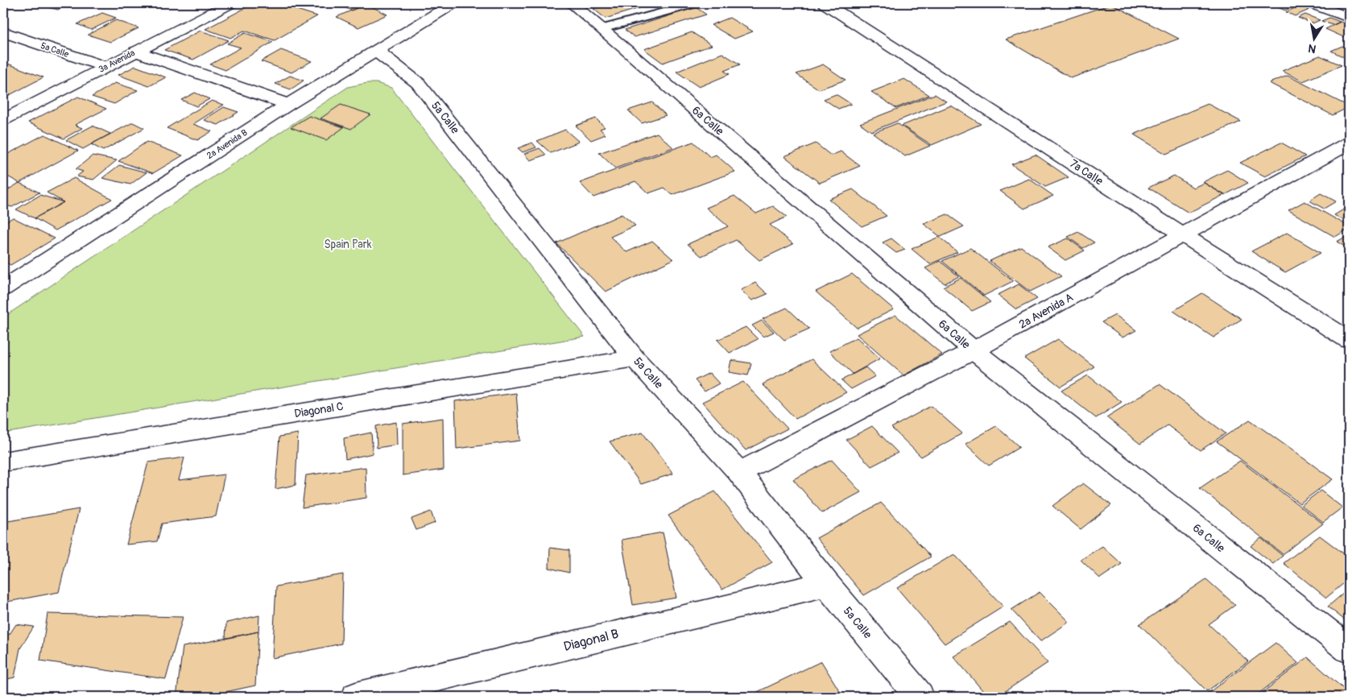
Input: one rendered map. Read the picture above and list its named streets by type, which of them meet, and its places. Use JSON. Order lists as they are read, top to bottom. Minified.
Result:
{"streets":{"street":["5a Calle","3a Avenida","6a Calle","2a Avenida B","7a Calle","2a Avenida A","Diagonal C","Diagonal B"]},"crossings":[["5a Calle","3a Avenida"],["5a Calle","2a Avenida B"],["5a Calle","2a Avenida A"],["5a Calle","Diagonal C"],["5a Calle","Diagonal B"],["6a Calle","2a Avenida A"],["7a Calle","2a Avenida A"]],"parks":["Spain Park"],"north":"bottom"}
